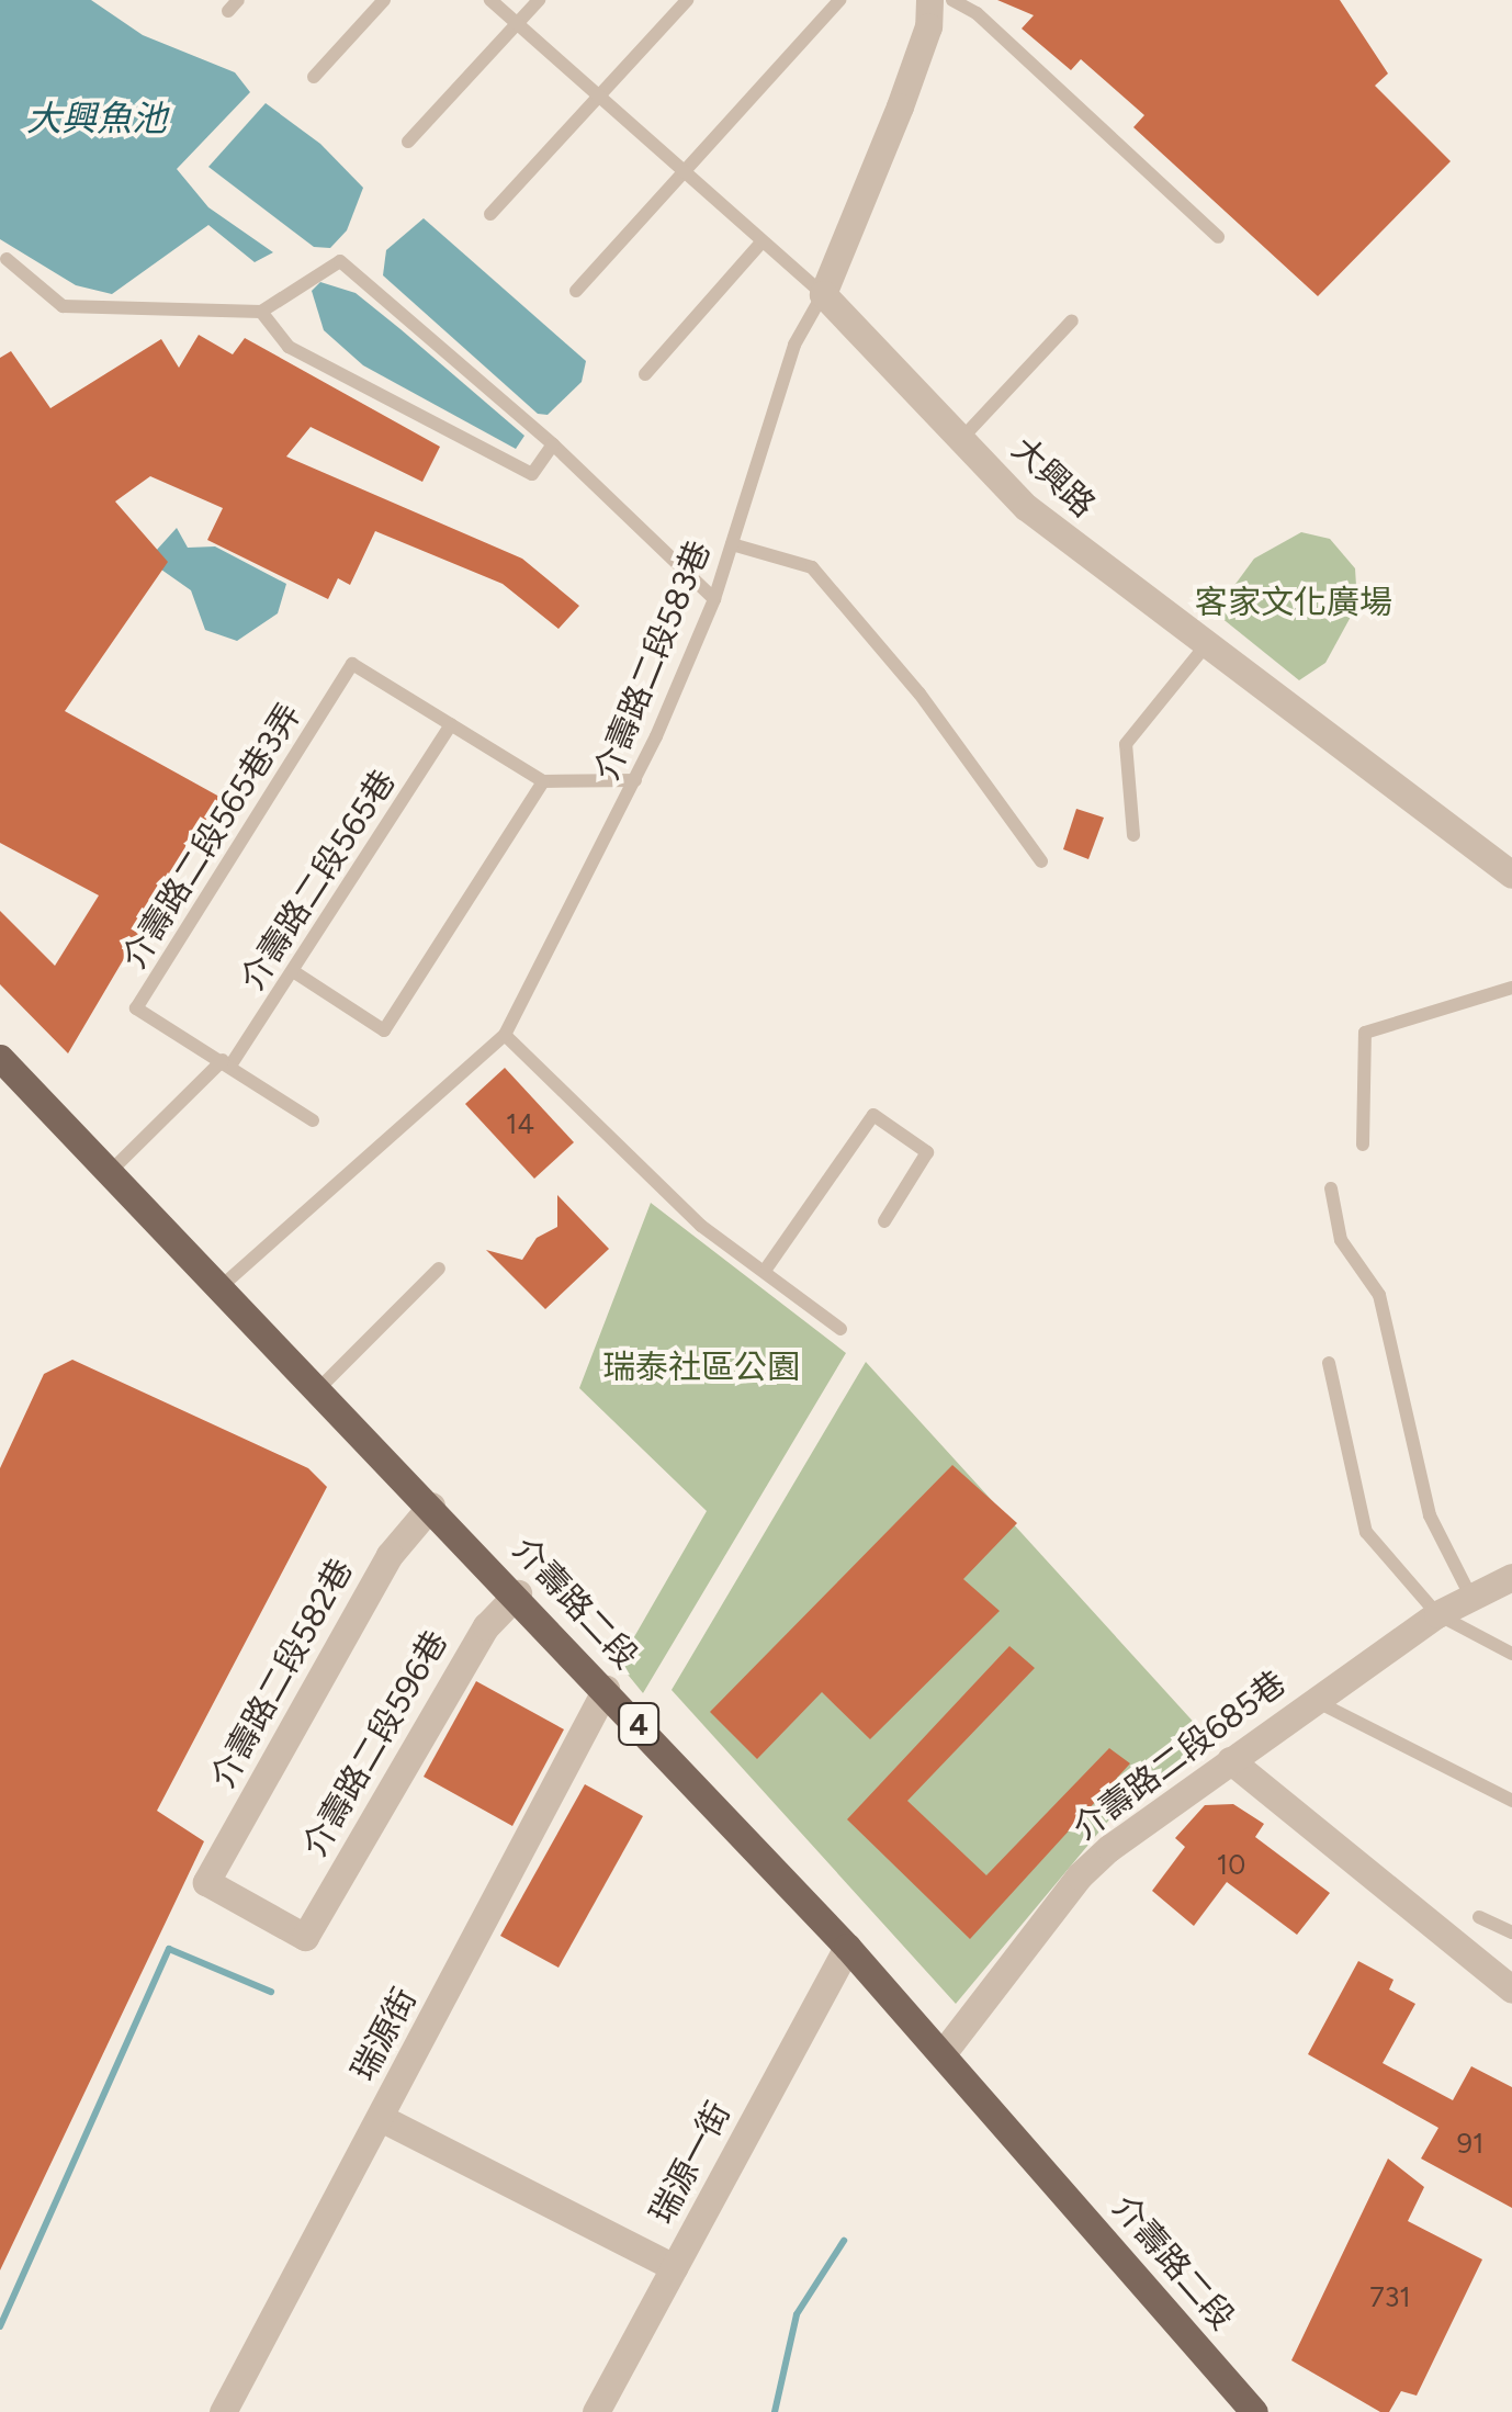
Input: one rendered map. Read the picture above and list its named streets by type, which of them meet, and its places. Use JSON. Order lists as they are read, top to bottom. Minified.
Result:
{"streets":{"main road":["介壽路二段","4"],"street":["大興路","介壽路二段582巷","介壽路二段596巷","介壽路二段685巷","瑞源街","瑞源一街"],"lane":["介壽路二段583巷","介壽路二段565巷3弄","介壽路二段565巷"]},"crossings":[["大興路","介壽路二段583巷"],["介壽路二段583巷","介壽路二段"],["介壽路二段565巷3弄","介壽路二段565巷"],["介壽路二段565巷","介壽路二段"],["介壽路二段","介壽路二段582巷"],["介壽路二段","介壽路二段596巷"],["介壽路二段","介壽路二段685巷"],["介壽路二段","瑞源街"],["介壽路二段","瑞源一街"],["介壽路二段582巷","介壽路二段596巷"]],"water":["大興魚池"],"parks":["客家文化廣場","瑞泰社區公園"],"house_numbers":["14","10","91","731"]}
